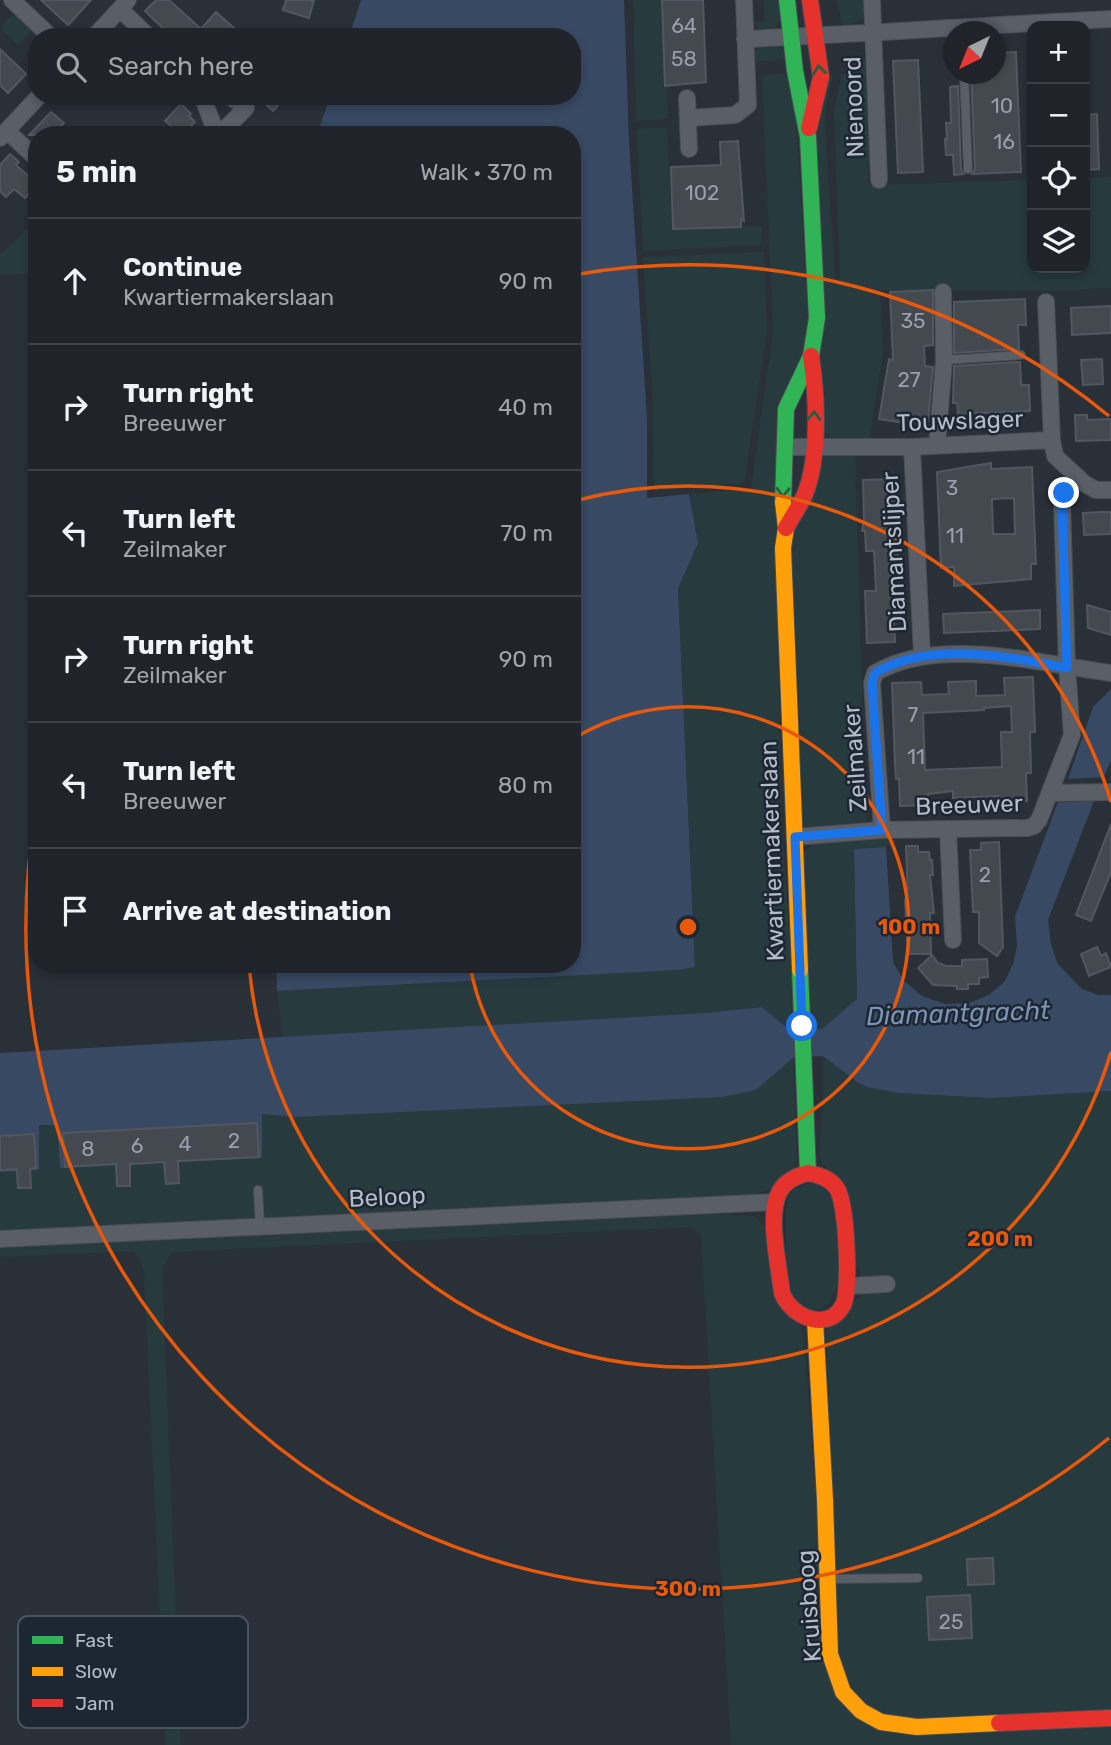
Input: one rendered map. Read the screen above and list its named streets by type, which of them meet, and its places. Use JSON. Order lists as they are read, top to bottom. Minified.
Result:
{"streets":{"main road":["Kwartiermakerslaan","Kruisboog"],"street":["Nienoord","Touwslager","Diamantslijper","Zeilmaker","Breeuwer","Beloop"]},"crossings":[["Touwslager","Diamantslijper"],["Touwslager","Breeuwer"],["Touwslager","Kwartiermakerslaan"],["Diamantslijper","Zeilmaker"],["Diamantslijper","Breeuwer"],["Zeilmaker","Breeuwer"],["Breeuwer","Kwartiermakerslaan"]],"water":["Diamantgracht"],"house_numbers":["64","58","10","16","102","35","27","3","11","7","11","2","2","4","6","8","25"],"legend":["Fast","Slow","Jam"],"north":"bottom left","page":{"map_buttons":["+","−"],"search":"Search here","heading":["5 min","Walk · 370 m"],"list":[["Continue","Kwartiermakerslaan","90 m"],["Turn right","Breeuwer","40 m"],["Turn left","Zeilmaker","70 m"],["Turn right","Zeilmaker","90 m"],["Turn left","Breeuwer","80 m"],"Arrive at destination"]},"rings":["100 m","200 m","300 m"]}
